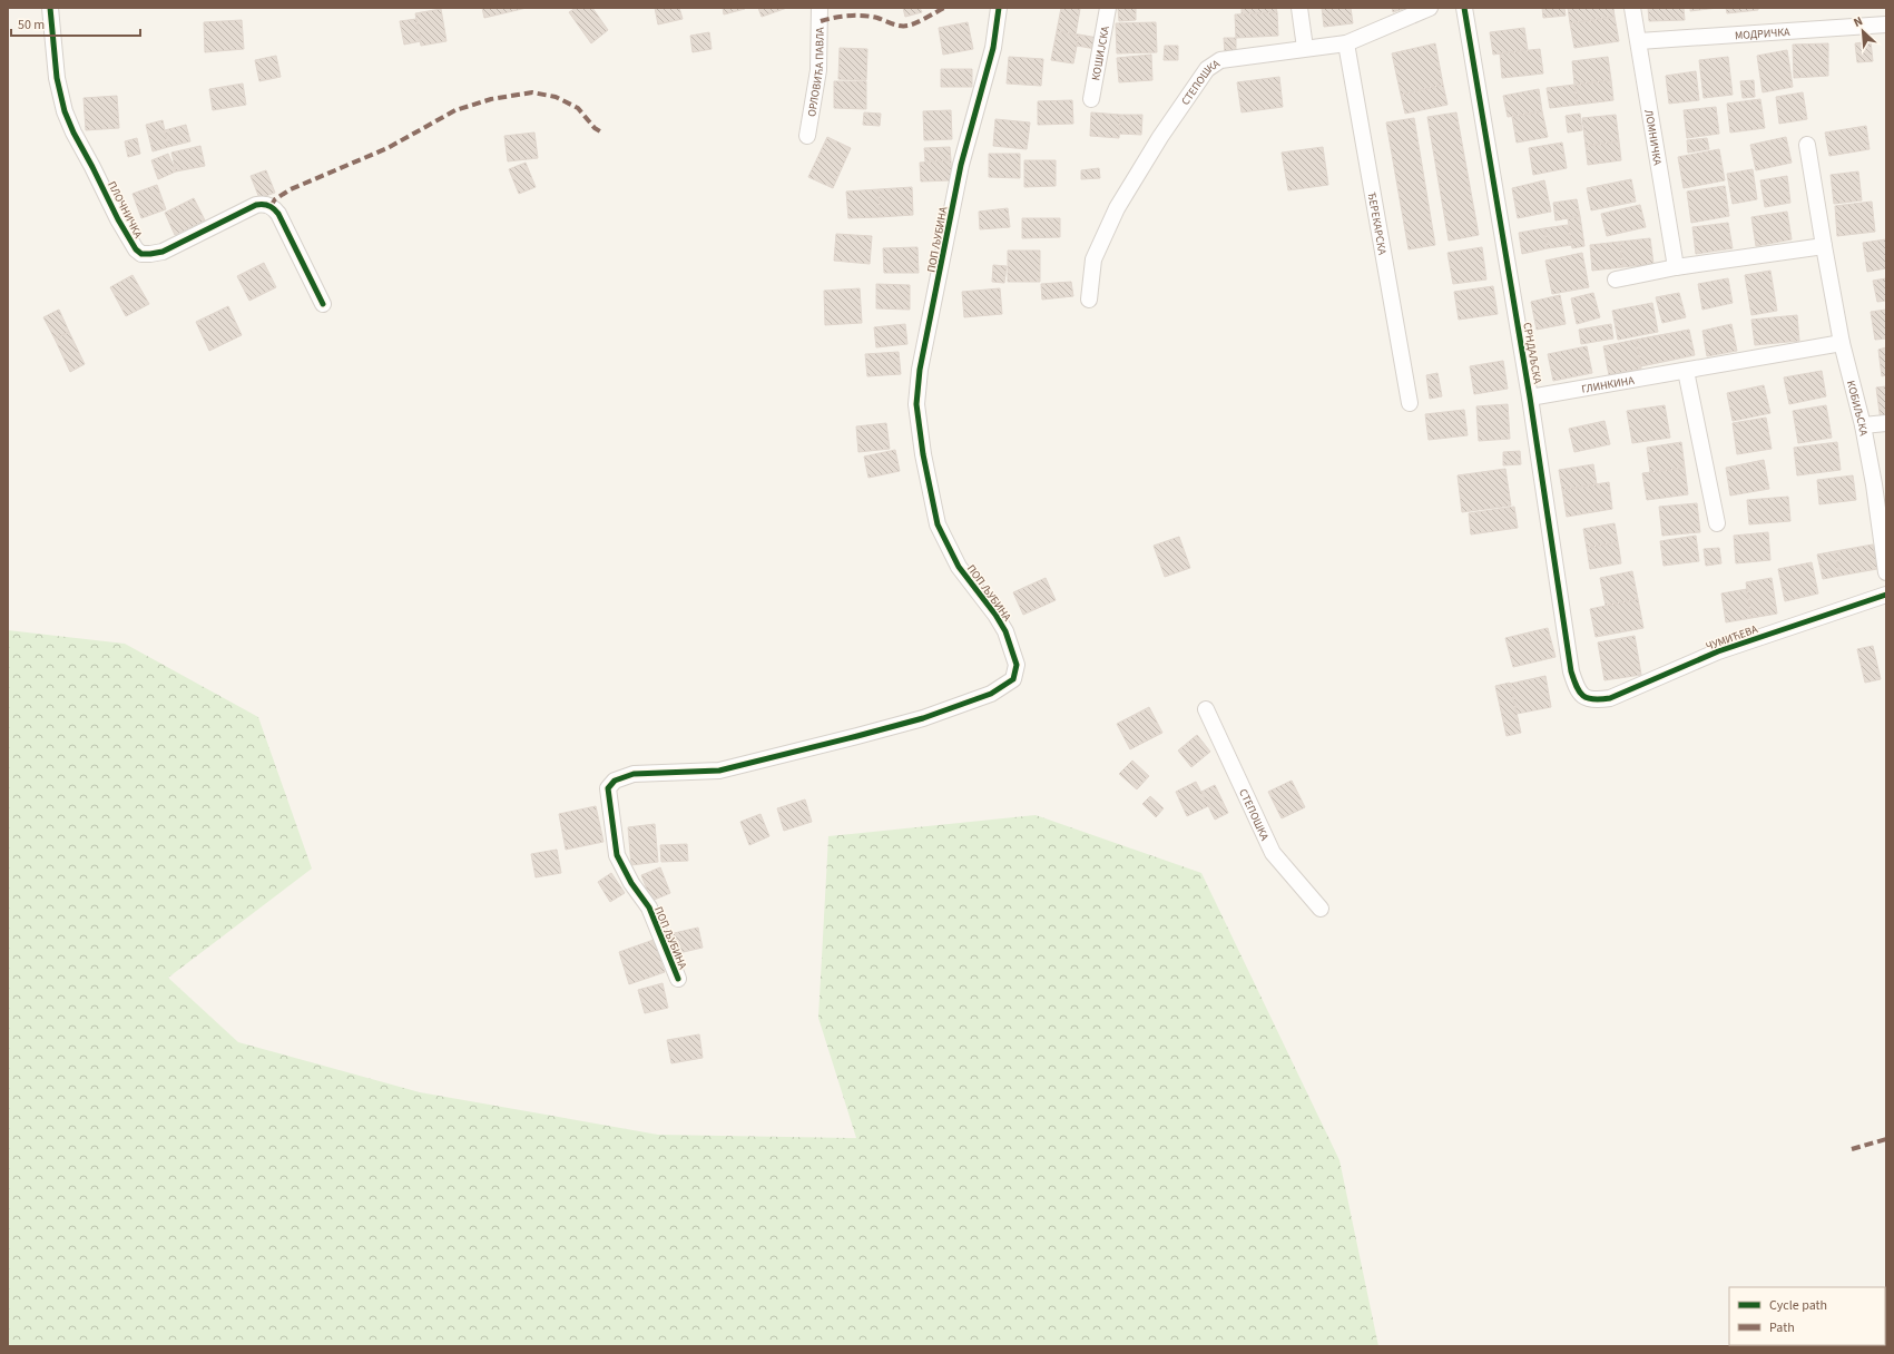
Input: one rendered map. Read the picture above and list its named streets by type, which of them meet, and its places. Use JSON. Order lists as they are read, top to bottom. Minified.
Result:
{"streets":{"street":["МОДРИЧКА","КОШИЈСКА","ОРЛОВИЋА ПАВЛА","СТЕПОШКА","ЛОМНИЧКА","ПЛОЧНИЧКА","ЂЕРЕКАРСКА","ПОП ЉУБИНА","СРНДАЉСКА","ГЛИНКИНА","КОБИЉСКА","ЧУМИЋЕВА"]},"crossings":[["МОДРИЧКА","ЛОМНИЧКА"],["СТЕПОШКА","ЂЕРЕКАРСКА"],["СРНДАЉСКА","ГЛИНКИНА"],["СРНДАЉСКА","ЧУМИЋЕВА"],["ГЛИНКИНА","КОБИЉСКА"]],"legend":["Cycle path","Path"],"scale_bar":"50 m","north":"top left"}
